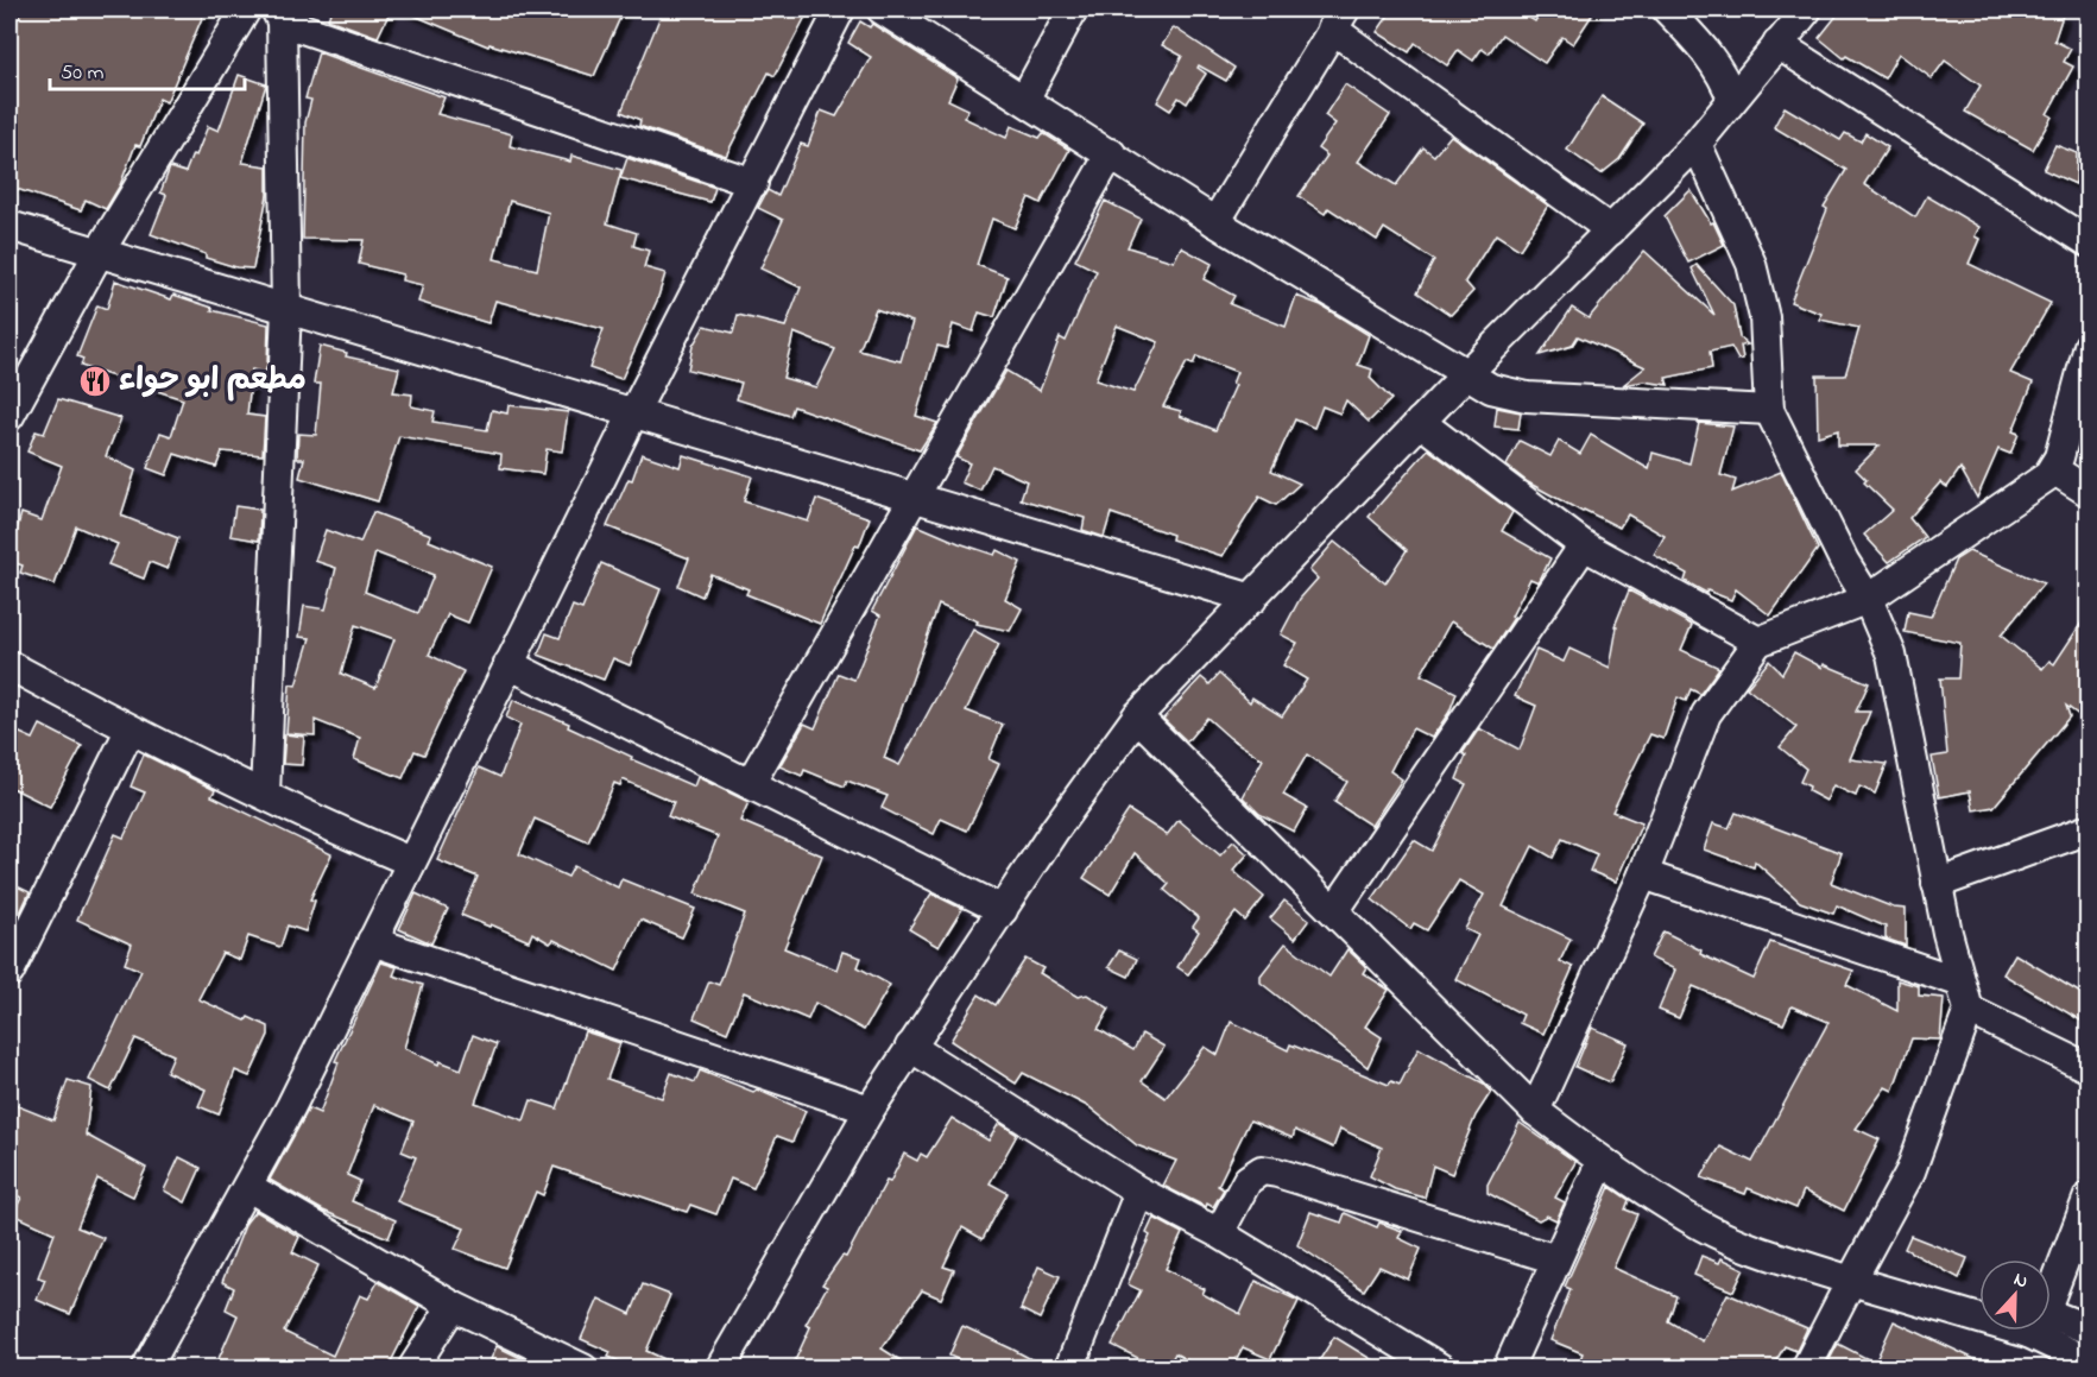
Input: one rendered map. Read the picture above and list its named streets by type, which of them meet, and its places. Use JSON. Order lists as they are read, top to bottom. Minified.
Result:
{"places":{"restaurant":["مطعم ابو حواء"]},"scale_bar":"50 m","north":"top"}
